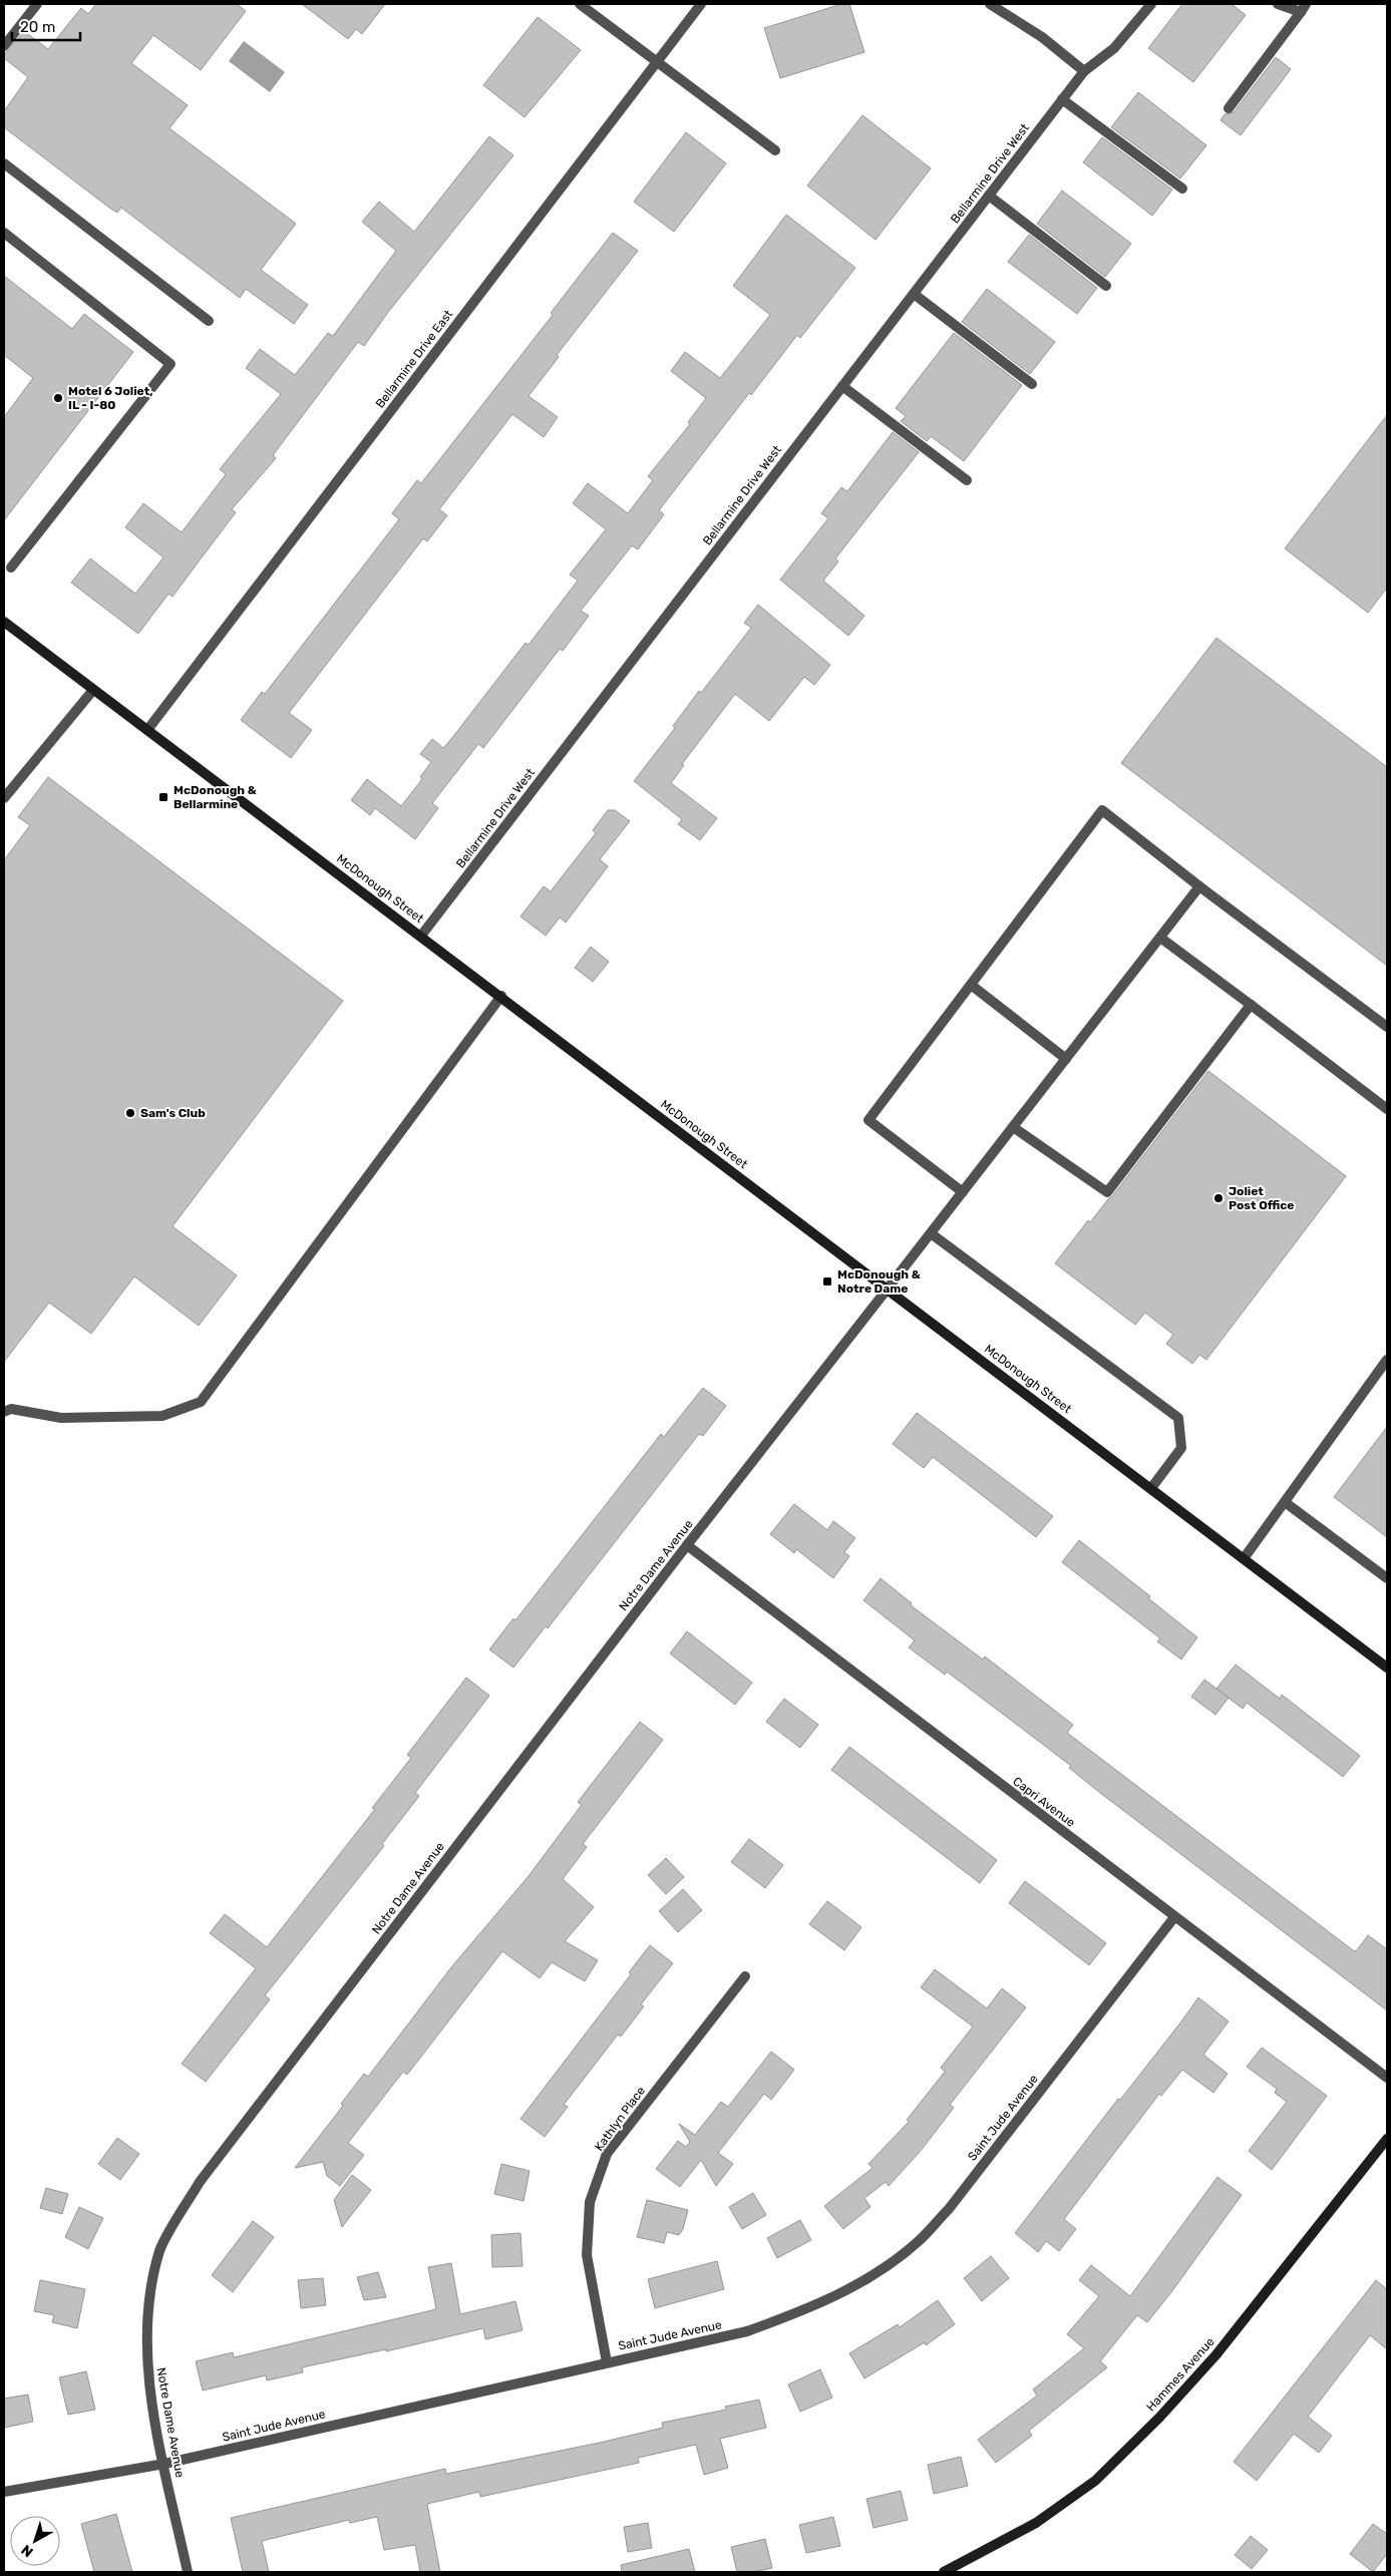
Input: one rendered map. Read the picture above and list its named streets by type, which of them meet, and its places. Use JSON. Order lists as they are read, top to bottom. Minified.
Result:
{"streets":{"street":["Bellarmine Drive West","Bellarmine Drive East","McDonough Street","Notre Dame Avenue","Capri Avenue","Saint Jude Avenue","Kathlyn Place","Hammes Avenue"]},"crossings":[["Bellarmine Drive West","McDonough Street"],["Bellarmine Drive East","McDonough Street"],["McDonough Street","Notre Dame Avenue"],["Notre Dame Avenue","Capri Avenue"],["Notre Dame Avenue","Saint Jude Avenue"],["Capri Avenue","Saint Jude Avenue"],["Saint Jude Avenue","Kathlyn Place"]],"places":{"other":["Motel 6 Joliet, IL - I-80","Sam's Club","Joliet Post Office"],"transit":["McDonough & Bellarmine","McDonough & Notre Dame"]},"scale_bar":"20 m","north":"bottom left"}
